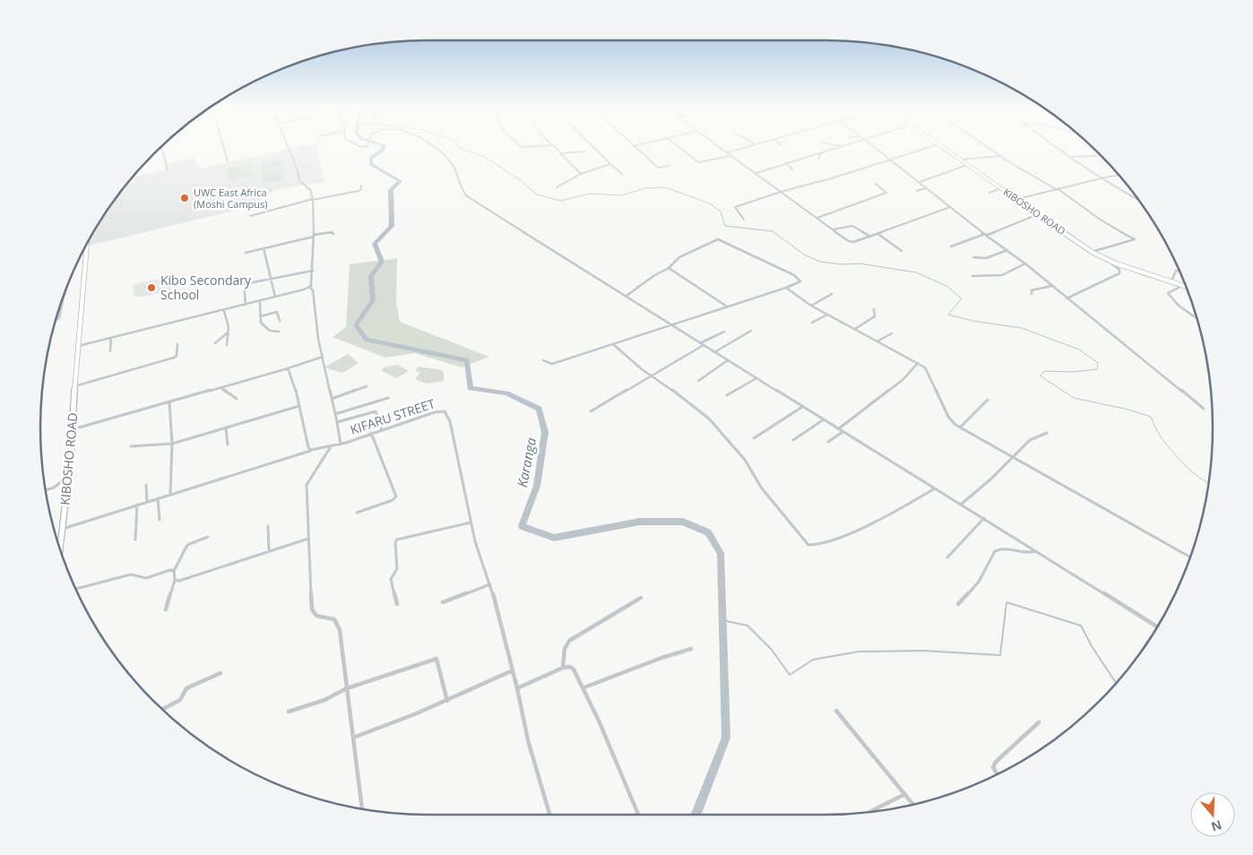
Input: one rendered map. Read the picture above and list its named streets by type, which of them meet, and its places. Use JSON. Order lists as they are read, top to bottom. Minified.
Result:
{"streets":{"street":["KIBOSHO ROAD","KIFARU STREET"]},"crossings":[["KIBOSHO ROAD","KIFARU STREET"]],"water":["Karanga"],"places":["UWC East Africa (Moshi Campus)","Kibo Secondary School"],"north":"bottom"}
